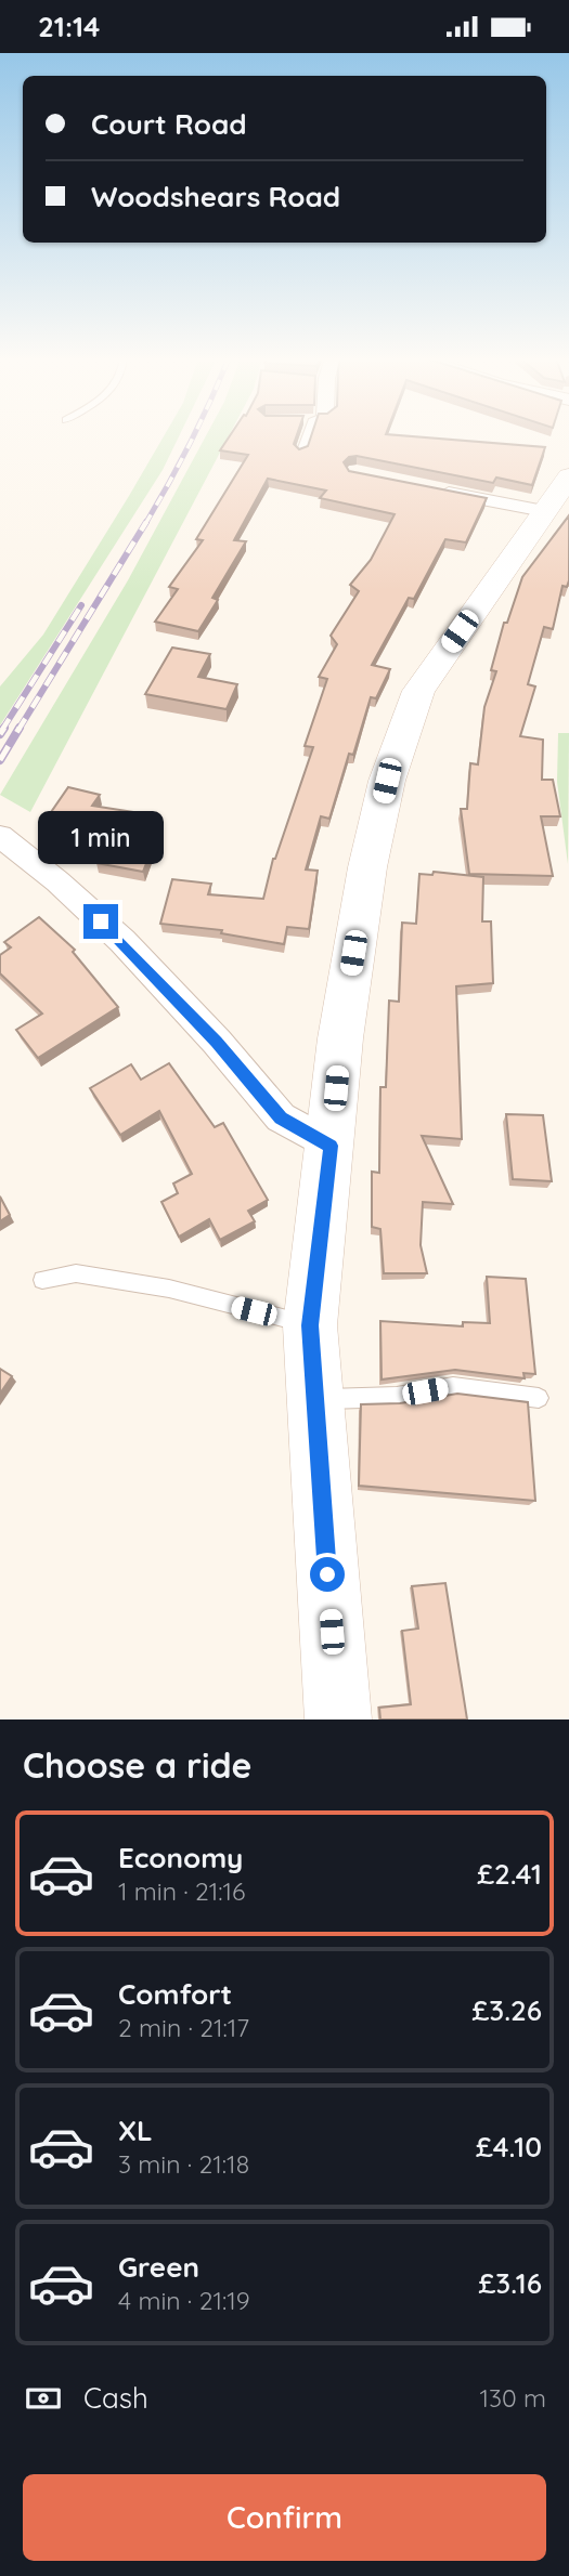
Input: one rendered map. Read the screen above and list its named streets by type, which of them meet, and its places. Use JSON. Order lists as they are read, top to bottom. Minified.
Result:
{"page":{"status":"21:14","banner":["Court Road","Woodshears Road"],"bubble":"1 min","heading":"Choose a ride","list":[{"name":"Economy","note":"1 min · 21:16","value":"£2.41"},{"name":"Comfort","note":"2 min · 21:17","value":"£3.26"},{"name":"XL","note":"3 min · 21:18","value":"£4.10"},{"name":"Green","note":"4 min · 21:19","value":"£3.16"}],"pay":["Cash","130 m"],"buttons":"Confirm"}}
